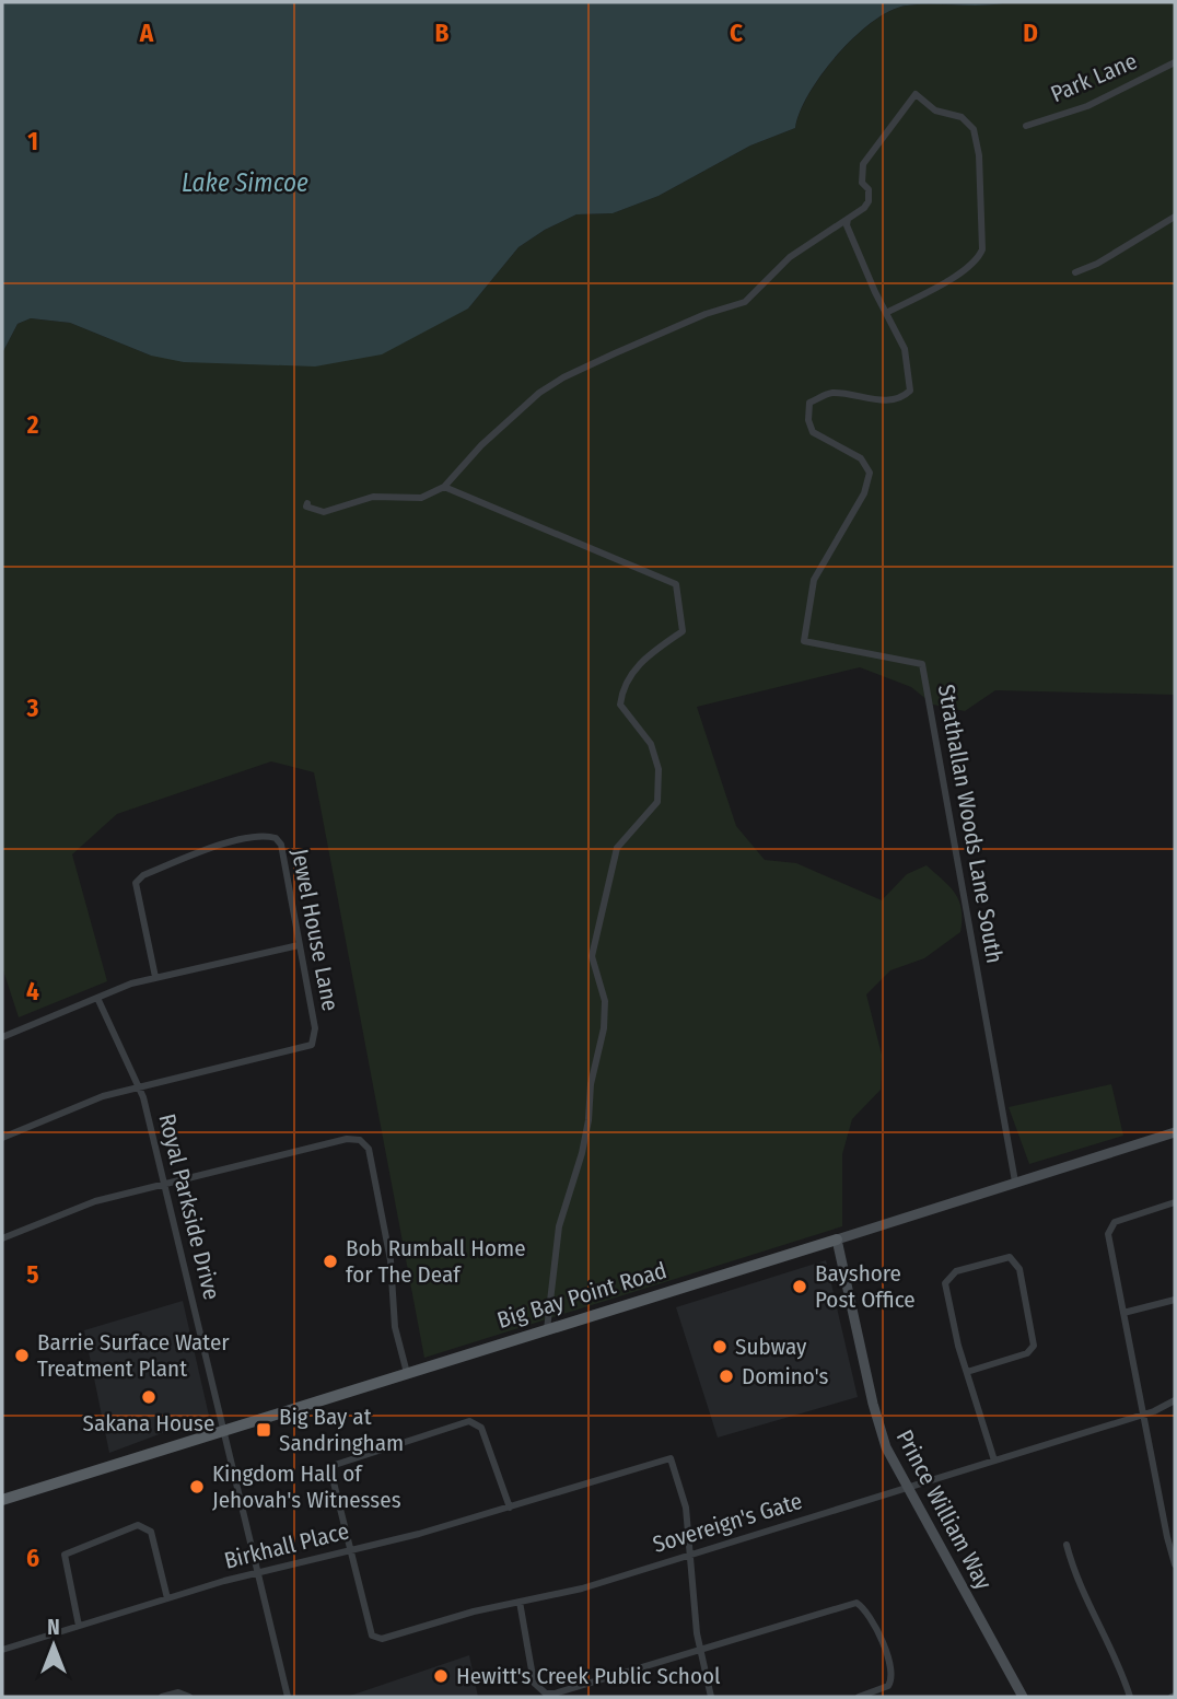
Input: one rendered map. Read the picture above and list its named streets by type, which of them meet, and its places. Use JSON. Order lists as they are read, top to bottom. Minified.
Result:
{"streets":{"main road":["Big Bay Point Road"],"street":["Park Lane","Strathallan Woods Lane South","Jewel House Lane","Royal Parkside Drive","Prince William Way","Sovereign's Gate","Birkhall Place"]},"crossings":[["Strathallan Woods Lane South","Big Bay Point Road"],["Jewel House Lane","Royal Parkside Drive"],["Royal Parkside Drive","Big Bay Point Road"],["Royal Parkside Drive","Birkhall Place"],["Big Bay Point Road","Prince William Way"],["Prince William Way","Sovereign's Gate"],["Sovereign's Gate","Birkhall Place"]],"water":["Lake Simcoe"],"places":{"other":["Bob Rumball Home for The Deaf","Bayshore Post Office","Subway","Barrie Surface Water Treatment Plant","Domino's","Sakana House","Kingdom Hall of Jehovah's Witnesses","Hewitt's Creek Public School"],"transit":["Big Bay at Sandringham"]},"north":"top","grid":{"columns":["A","B","C","D"],"rows":["1","2","3","4","5","6"]}}
